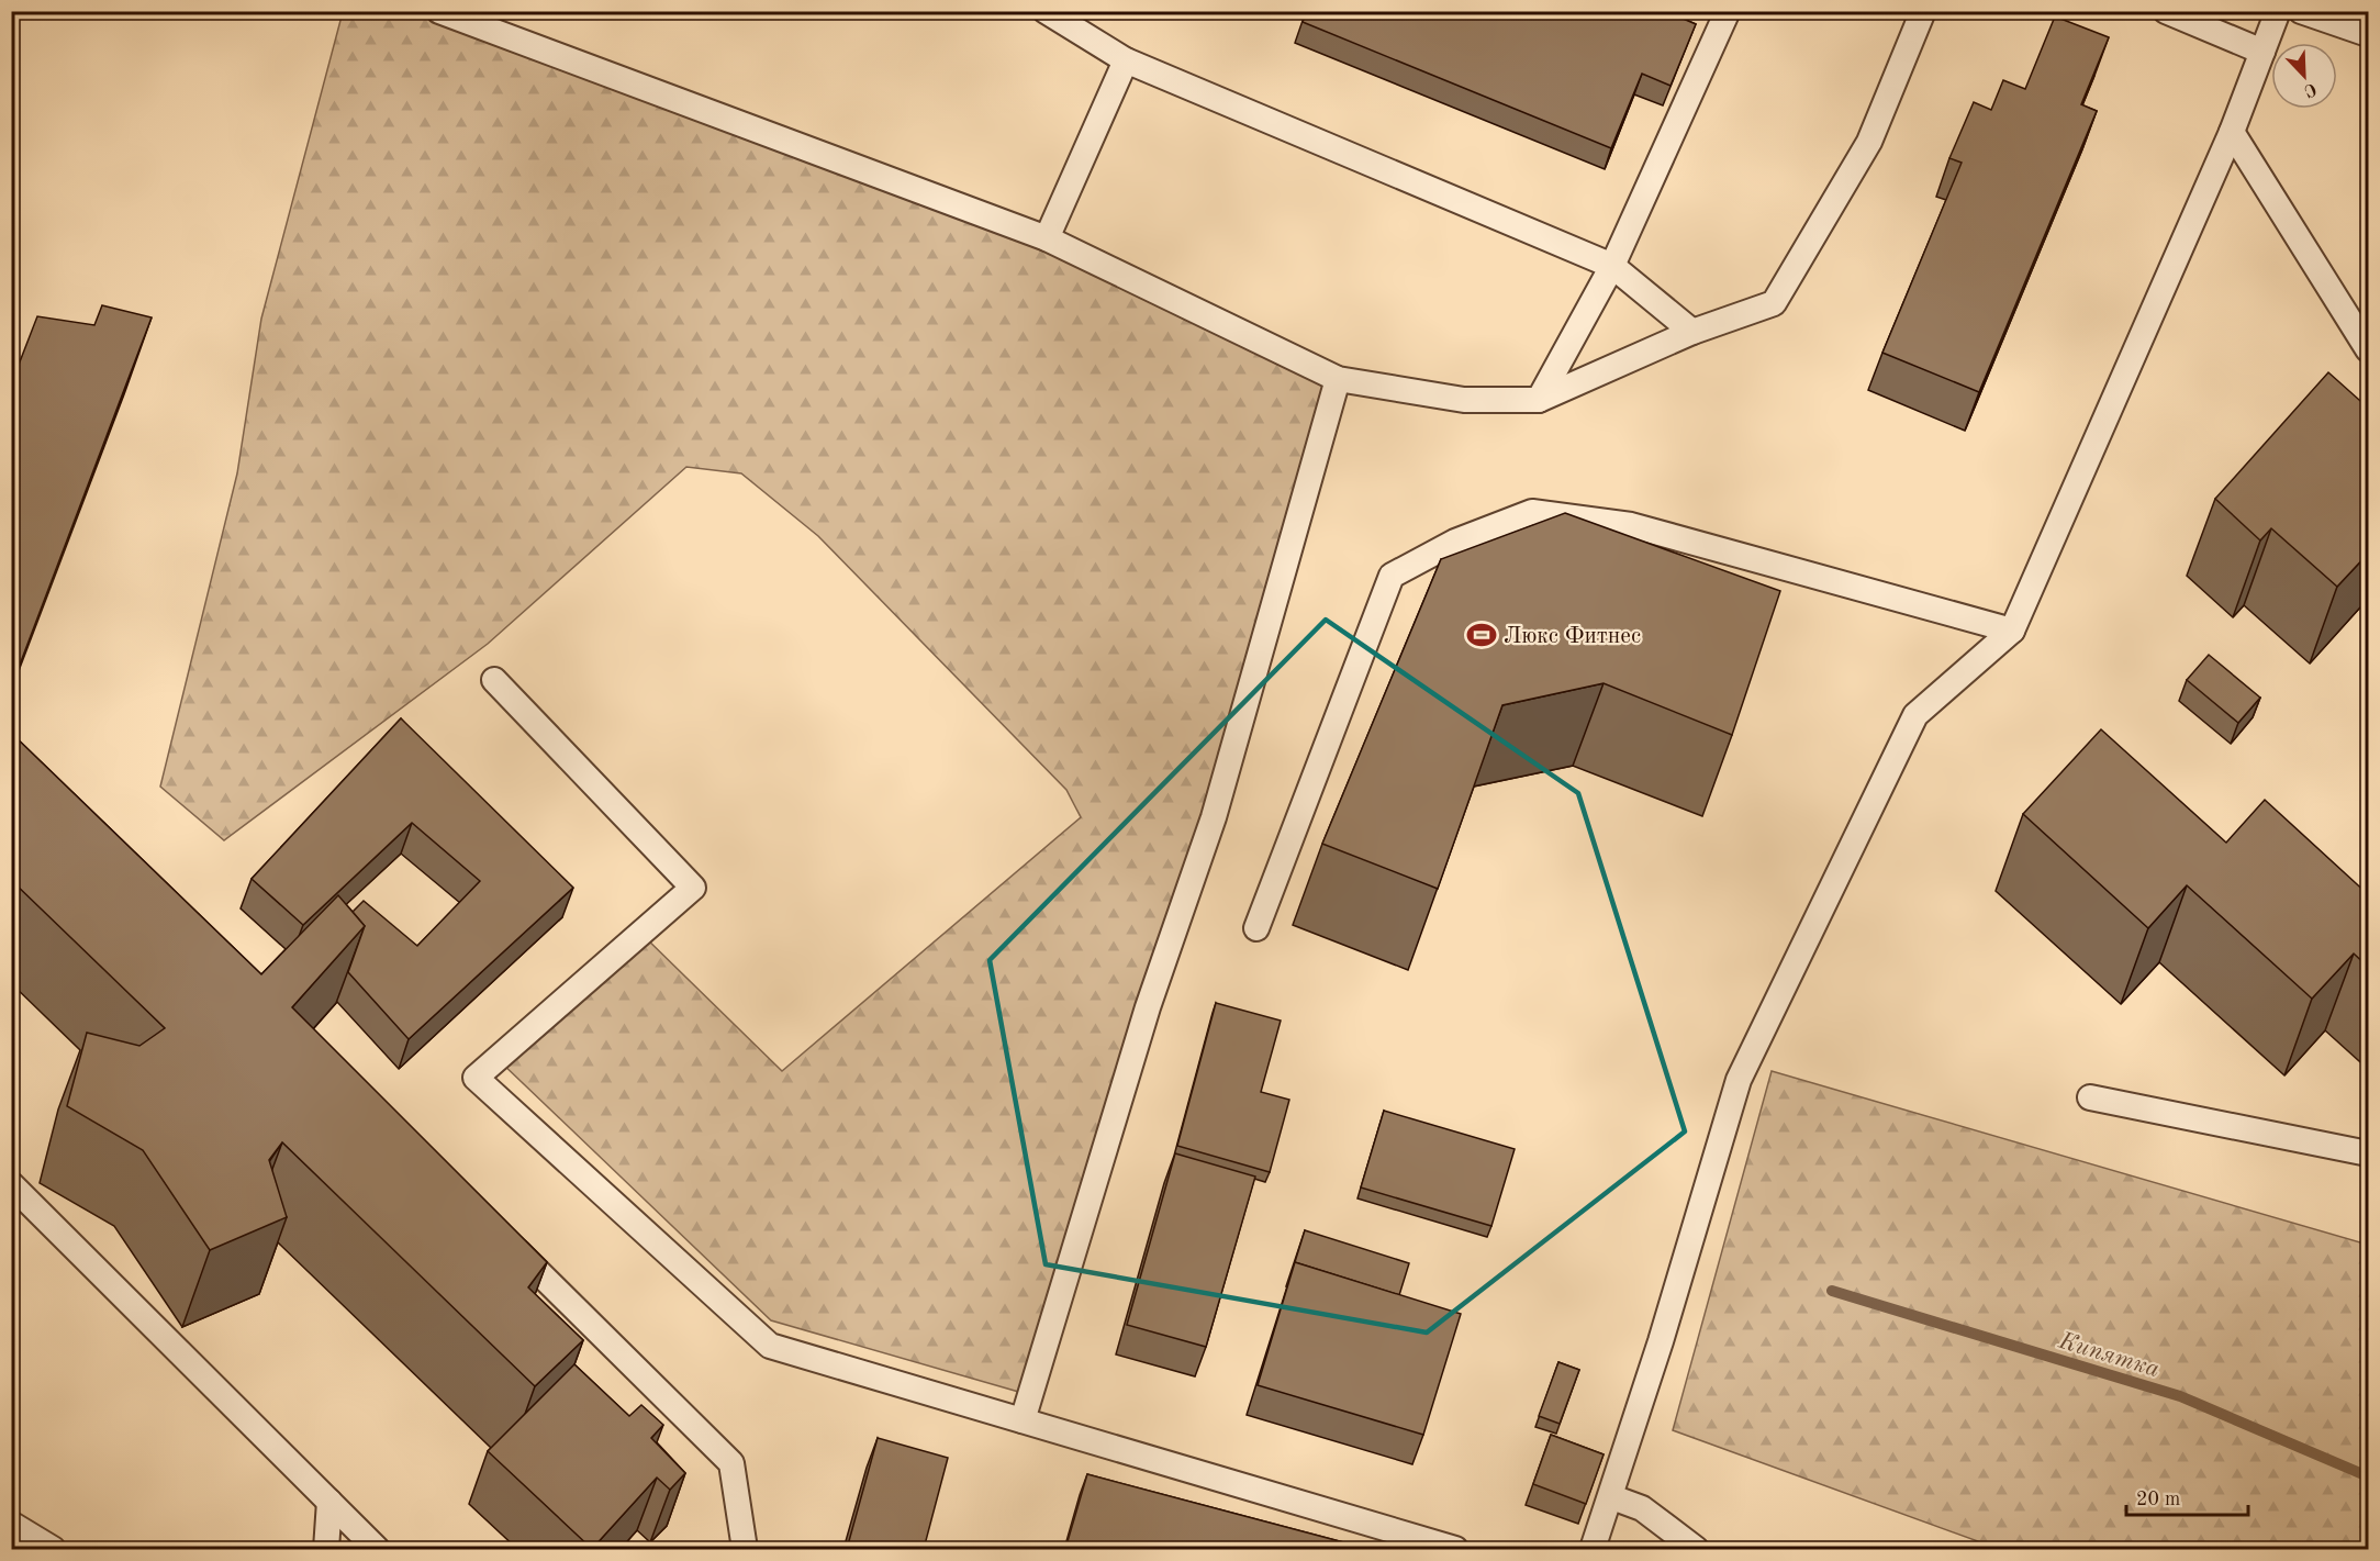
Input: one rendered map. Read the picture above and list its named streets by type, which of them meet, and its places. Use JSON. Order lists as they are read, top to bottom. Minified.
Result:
{"water":["Кипятка"],"places":{"sports":["Люкс Фитнес"]},"scale_bar":"20 m","north":"bottom right"}
